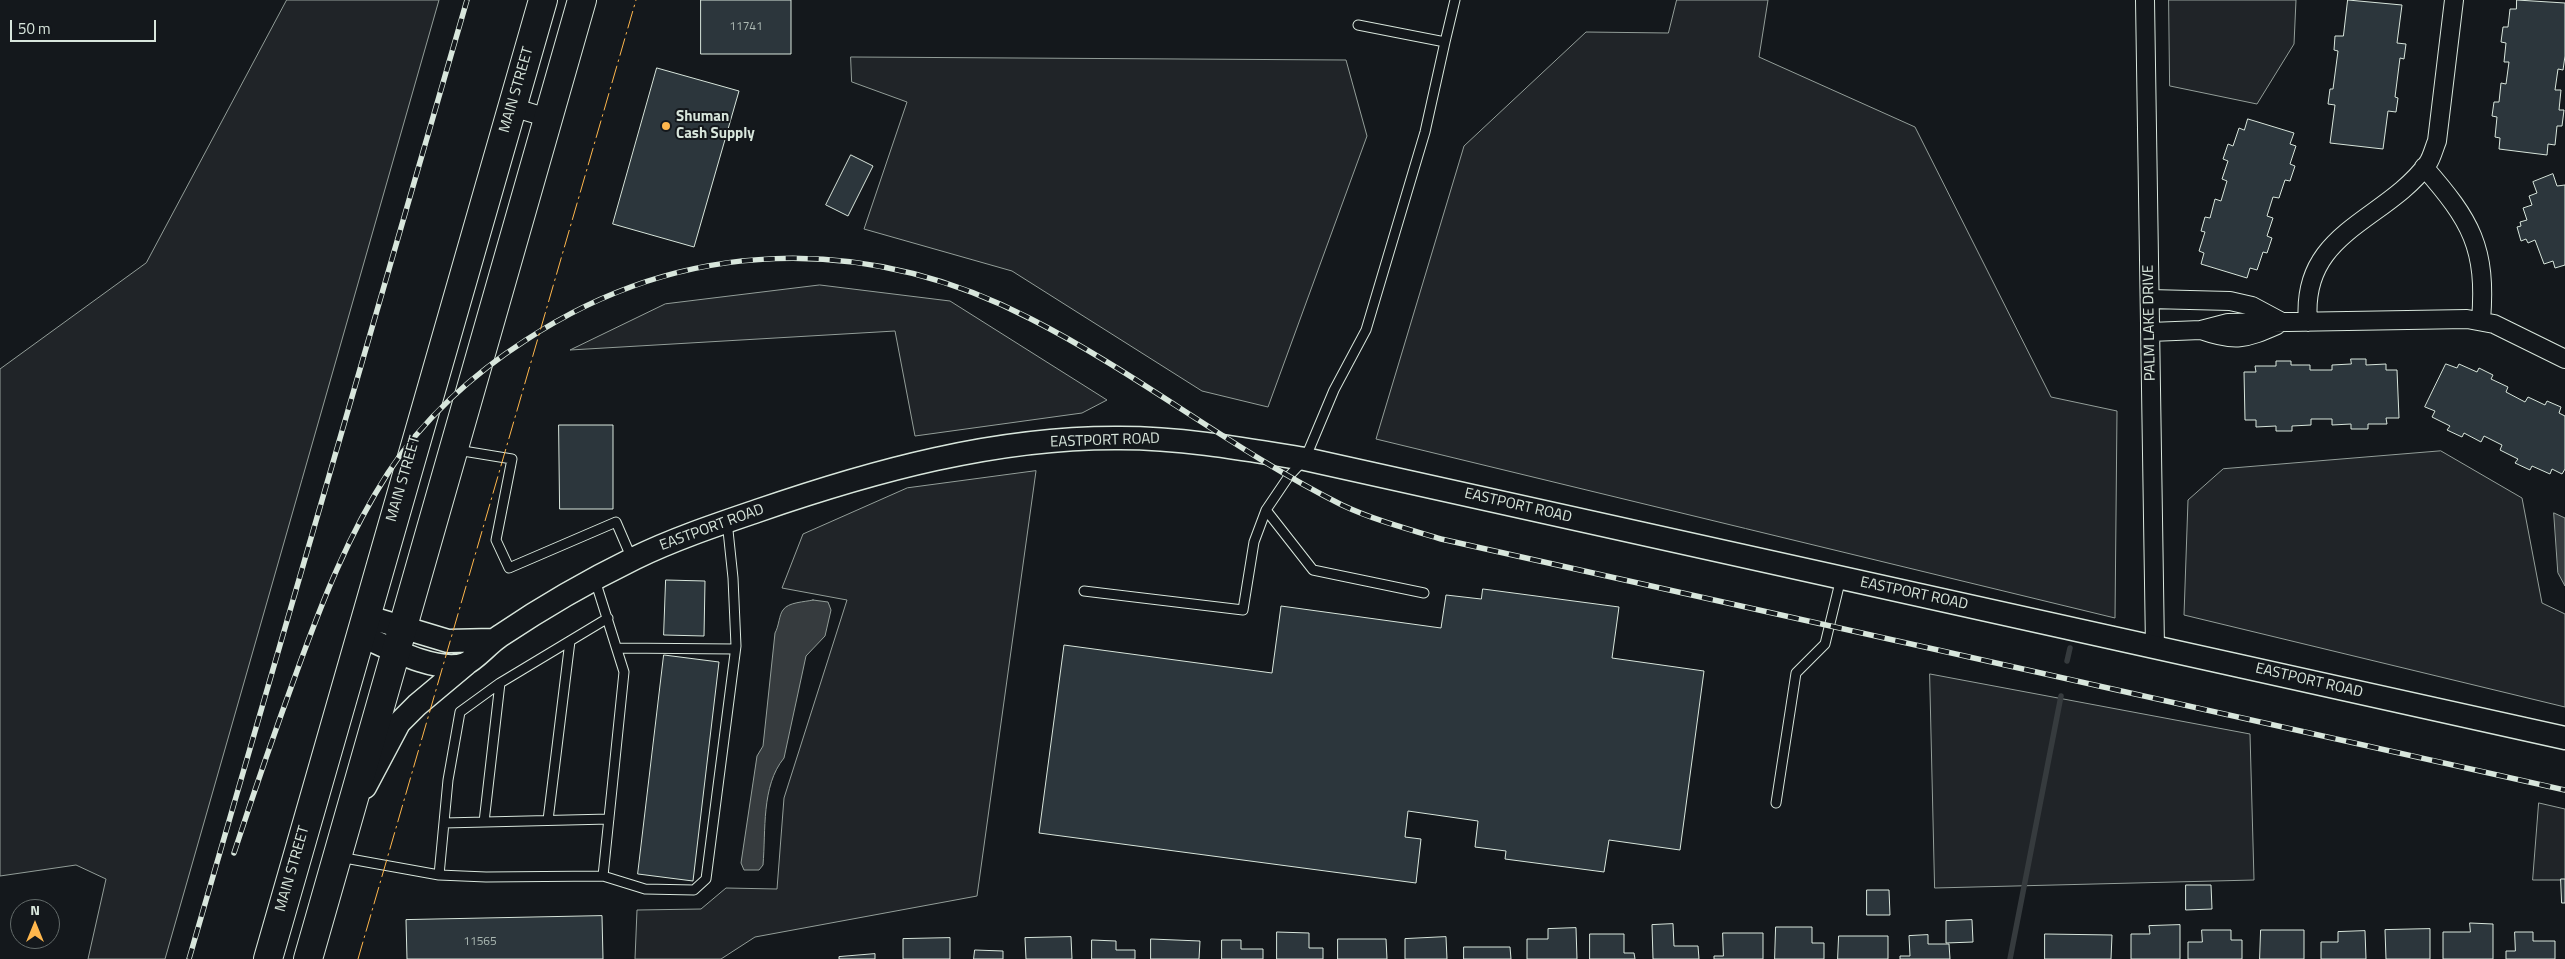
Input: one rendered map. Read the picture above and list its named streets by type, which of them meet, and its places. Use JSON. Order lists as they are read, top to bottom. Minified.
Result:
{"streets":{"main road":["MAIN STREET"],"street":["PALM LAKE DRIVE","EASTPORT ROAD"]},"crossings":[["PALM LAKE DRIVE","EASTPORT ROAD"]],"places":["Shuman Cash Supply"],"house_numbers":["11741","11565"],"scale_bar":"50 m","north":"top"}
